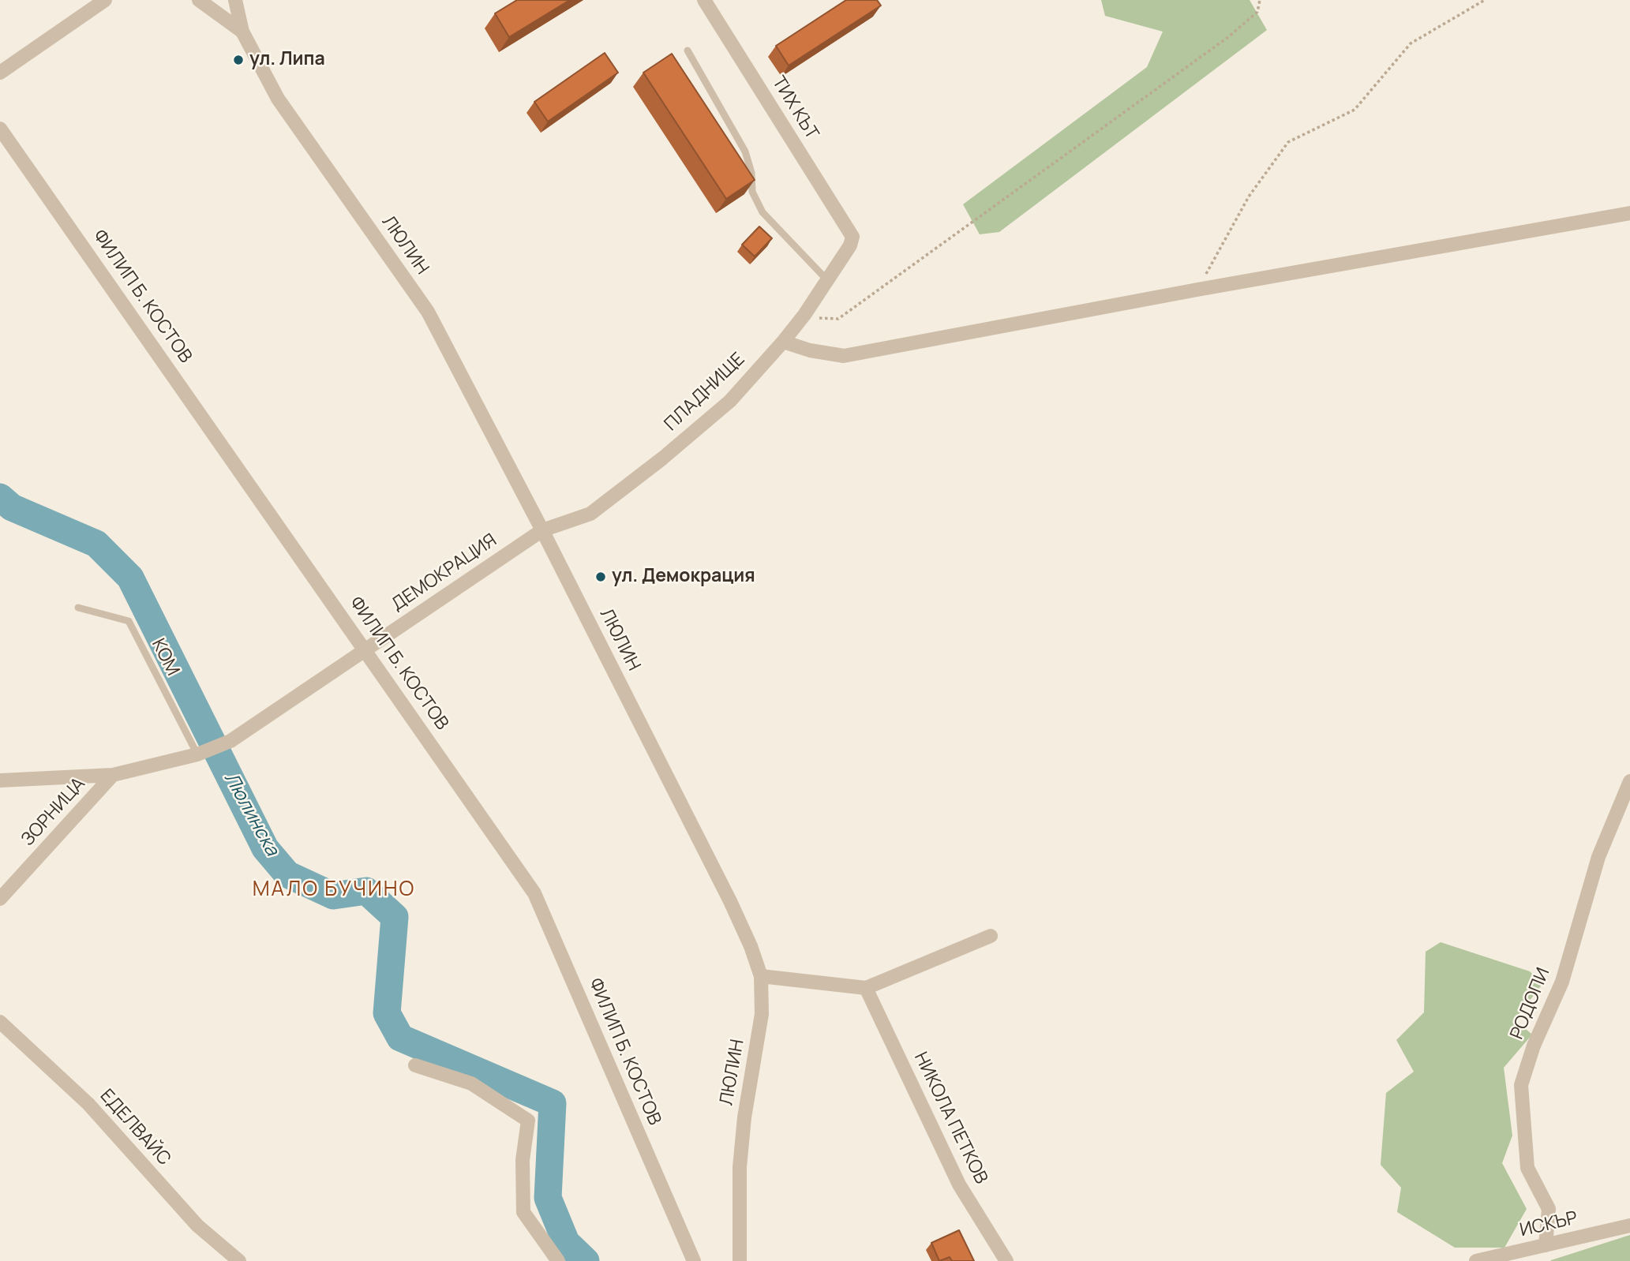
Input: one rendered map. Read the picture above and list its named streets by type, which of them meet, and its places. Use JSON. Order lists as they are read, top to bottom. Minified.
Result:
{"streets":{"street":["ТИХ КЪТ","ЛЮЛИН","ФИЛИП Б. КОСТОВ","ПЛАДНИЩЕ","ДЕМОКРАЦИЯ","ЗОРНИЦА","РОДОПИ","НИКОЛА ПЕТКОВ","ЕДЕЛВАЙС","ИСКЪР"],"lane":["КОМ"]},"crossings":[["ТИХ КЪТ","ПЛАДНИЩЕ"],["ЛЮЛИН","ПЛАДНИЩЕ"],["ЛЮЛИН","ДЕМОКРАЦИЯ"],["ФИЛИП Б. КОСТОВ","ДЕМОКРАЦИЯ"],["ПЛАДНИЩЕ","ДЕМОКРАЦИЯ"],["ДЕМОКРАЦИЯ","КОМ"],["ДЕМОКРАЦИЯ","ЗОРНИЦА"],["РОДОПИ","ИСКЪР"]],"districts":["МАЛО БУЧИНО"],"water":["Люлинска"],"places":["ул. Липа","ул. Демокрация"]}
